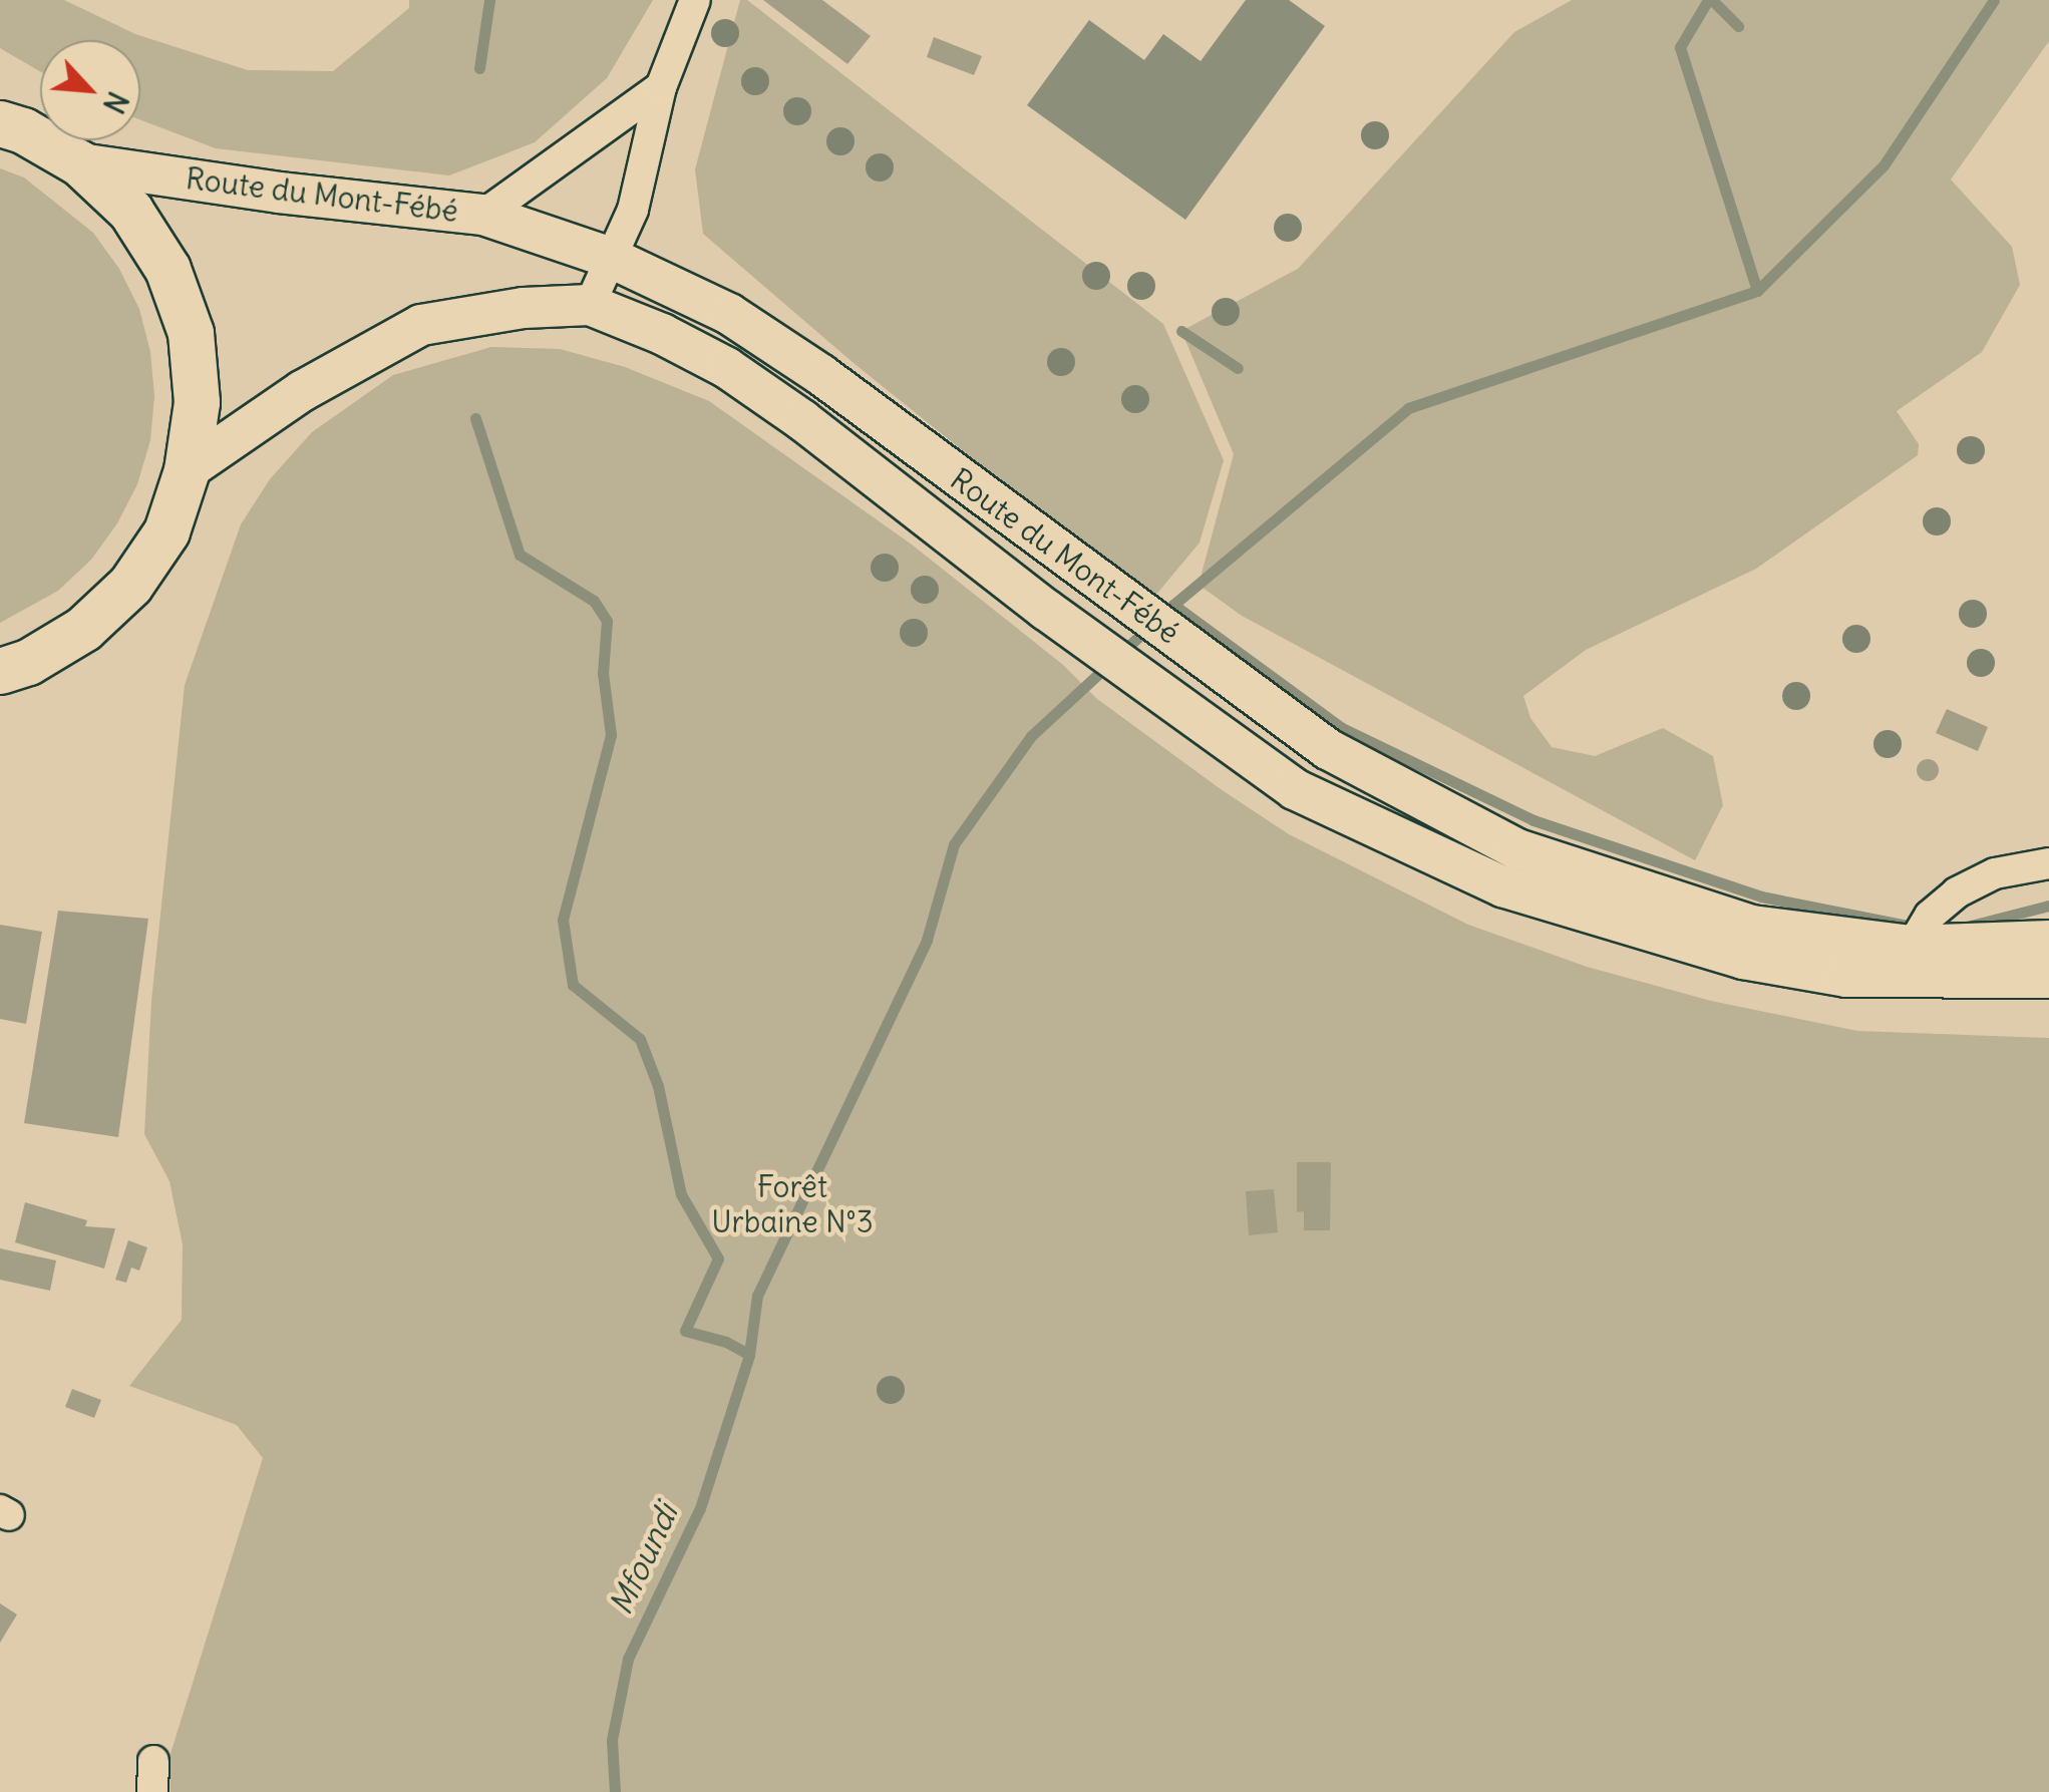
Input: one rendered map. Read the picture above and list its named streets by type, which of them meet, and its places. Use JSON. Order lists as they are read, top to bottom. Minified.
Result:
{"streets":{"street":["Route du Mont-Fébé"]},"water":["Mfoundi"],"parks":["Forêt Urbaine N°3"],"north":"bottom right"}
